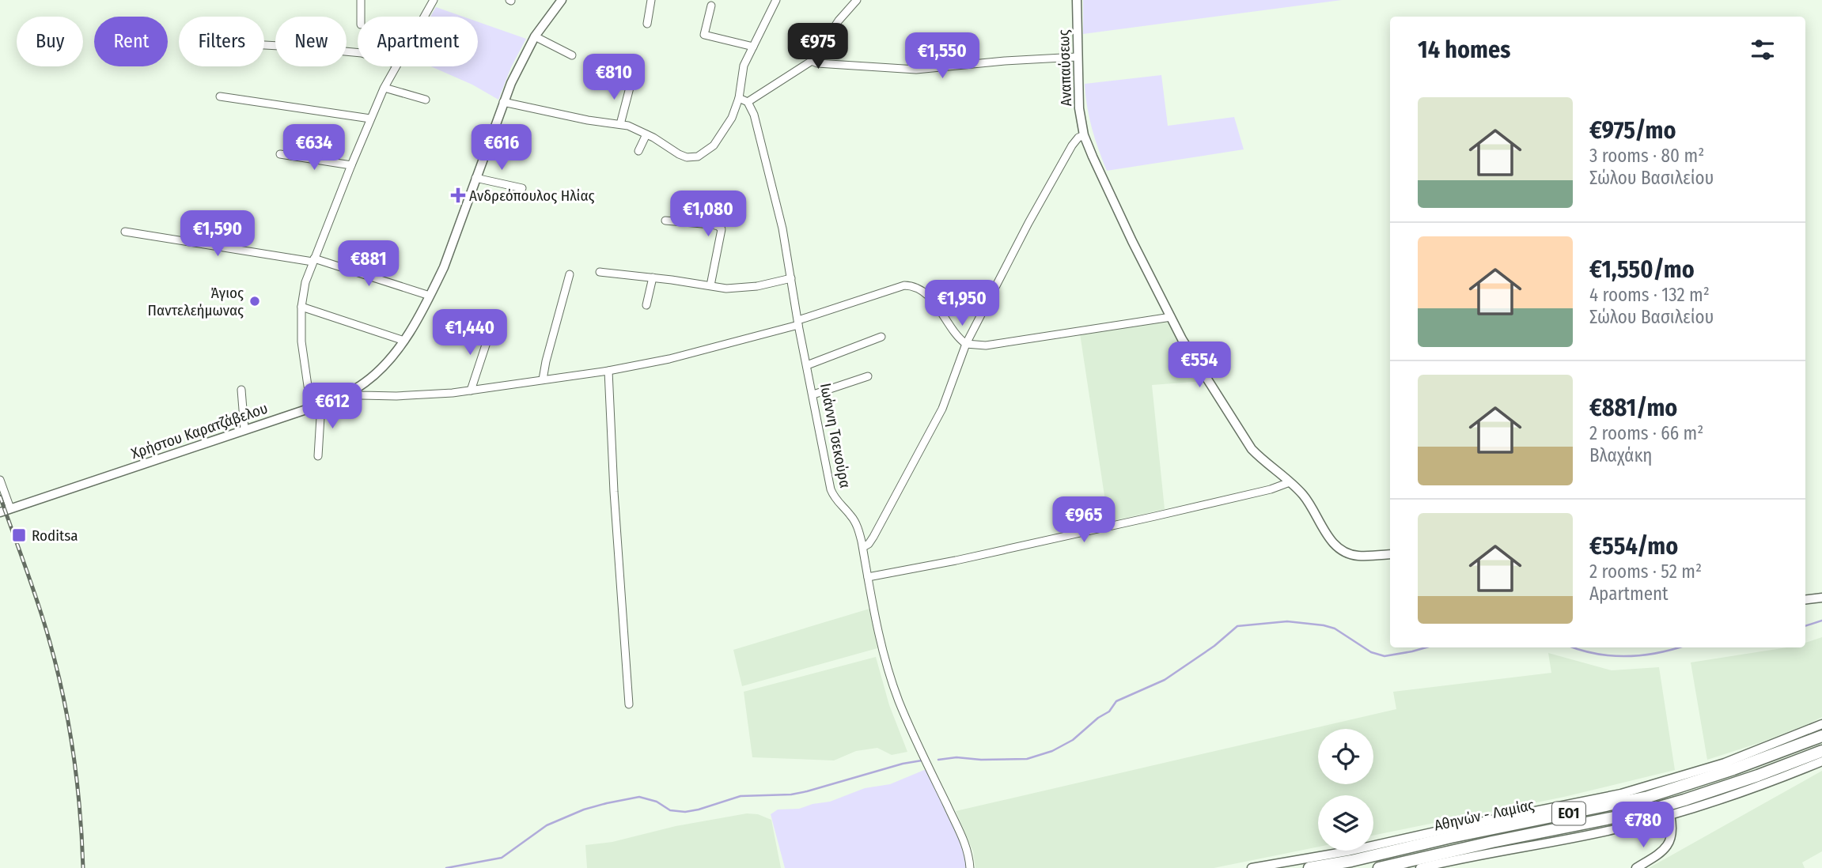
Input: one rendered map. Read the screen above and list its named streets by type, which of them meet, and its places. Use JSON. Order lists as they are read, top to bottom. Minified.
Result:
{"streets":{"main road":["ΕΟ1","Αθηνών - Λαμίας"],"street":["Αναπαύσεως","Χρήστου Καρατζάβελου","Ιωάννη Τσεκούρα"]},"places":{"health":["Ανδρεόπουλος Ηλίας"],"other":["Άγιος Παντελεήμωνας"],"transit":["Roditsa"]},"page":{"chip":["Buy","Rent","Filters","New","Apartment"],"heading":"14 homes","price":["€975","€1,550","€810","€634","€616","€1,080","€1,590","€881","€1,950","€1,440","€554","€612","€965","€780"],"list":[{"name":"€975/mo","note":"3 rooms · 80 m² · Σώλου Βασιλείου"},{"name":"€1,550/mo","note":"4 rooms · 132 m² · Σώλου Βασιλείου"},{"name":"€881/mo","note":"2 rooms · 66 m² · Βλαχάκη"},{"name":"€554/mo","note":"2 rooms · 52 m² · Apartment"}]}}
